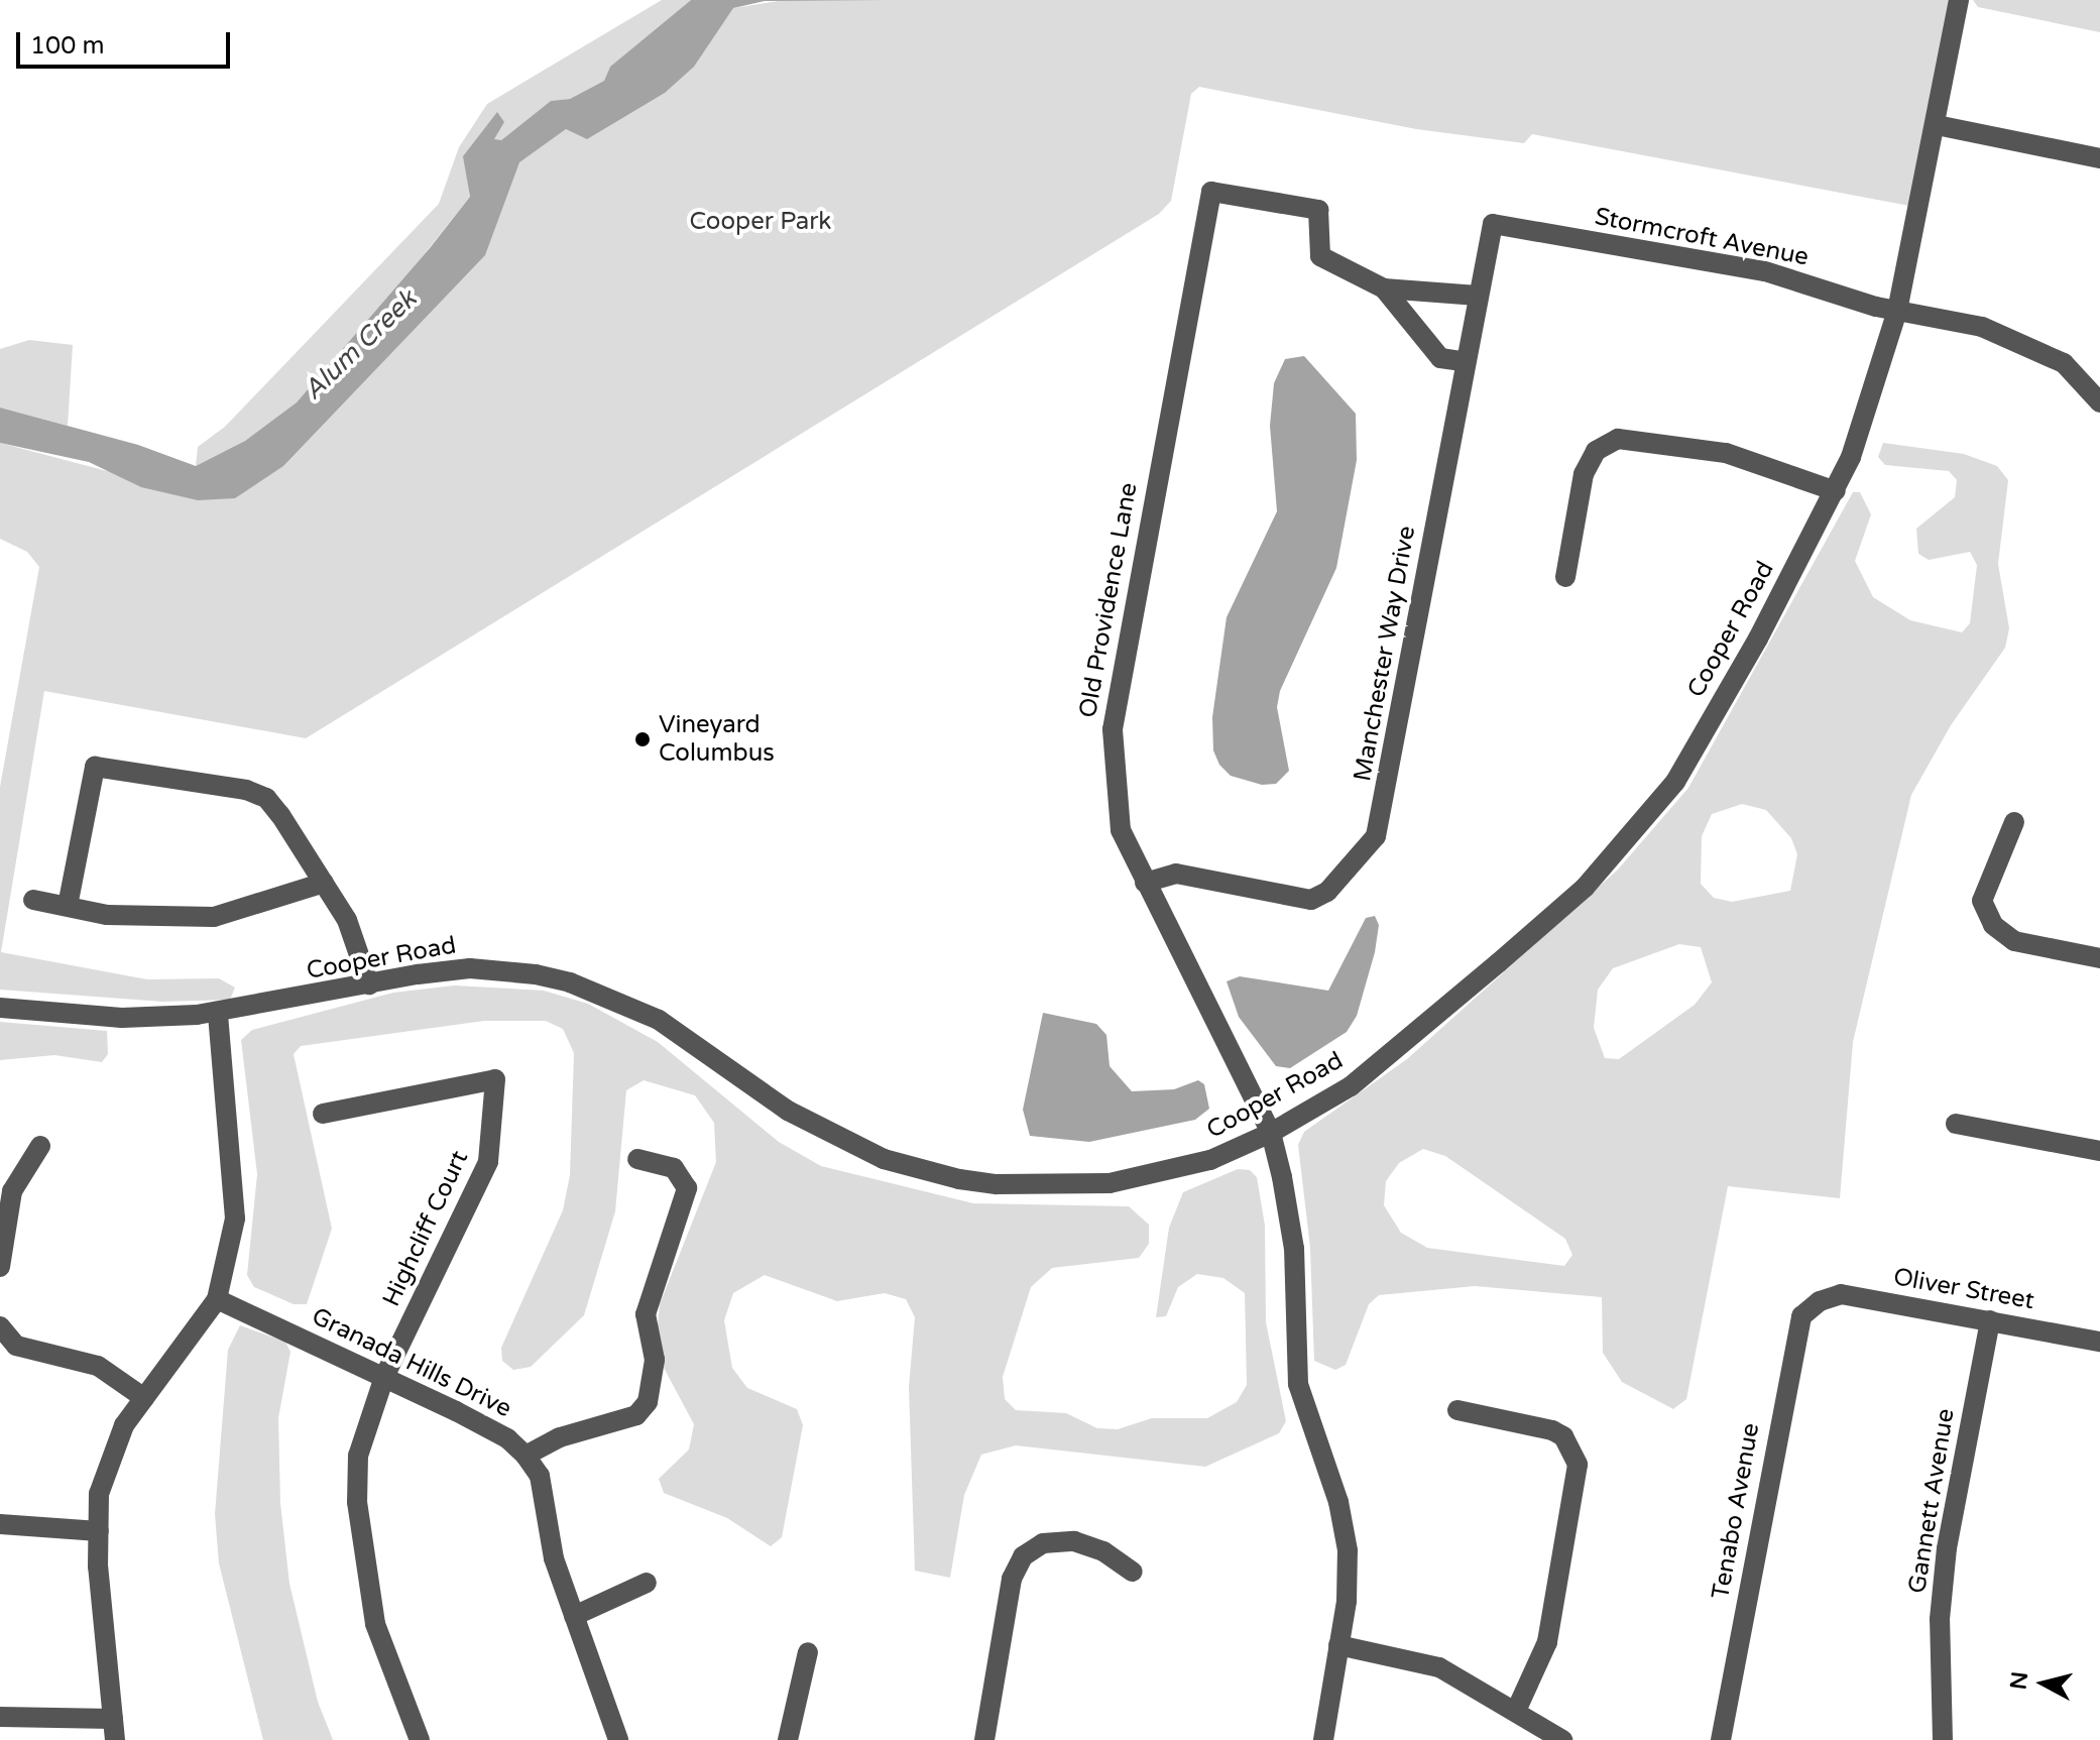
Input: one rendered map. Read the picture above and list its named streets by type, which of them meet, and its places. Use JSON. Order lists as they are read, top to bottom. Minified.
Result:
{"streets":{"street":["Stormcroft Avenue","Old Providence Lane","Cooper Road","Manchester Way Drive","Highcliff Court","Oliver Street","Granada Hills Drive","Gannett Avenue","Tenabo Avenue"]},"crossings":[["Stormcroft Avenue","Cooper Road"],["Stormcroft Avenue","Manchester Way Drive"],["Old Providence Lane","Cooper Road"],["Old Providence Lane","Manchester Way Drive"],["Highcliff Court","Granada Hills Drive"],["Oliver Street","Gannett Avenue"],["Oliver Street","Tenabo Avenue"]],"water":["Alum Creek"],"parks":["Cooper Park"],"places":["Vineyard Columbus"],"scale_bar":"100 m","north":"left"}
